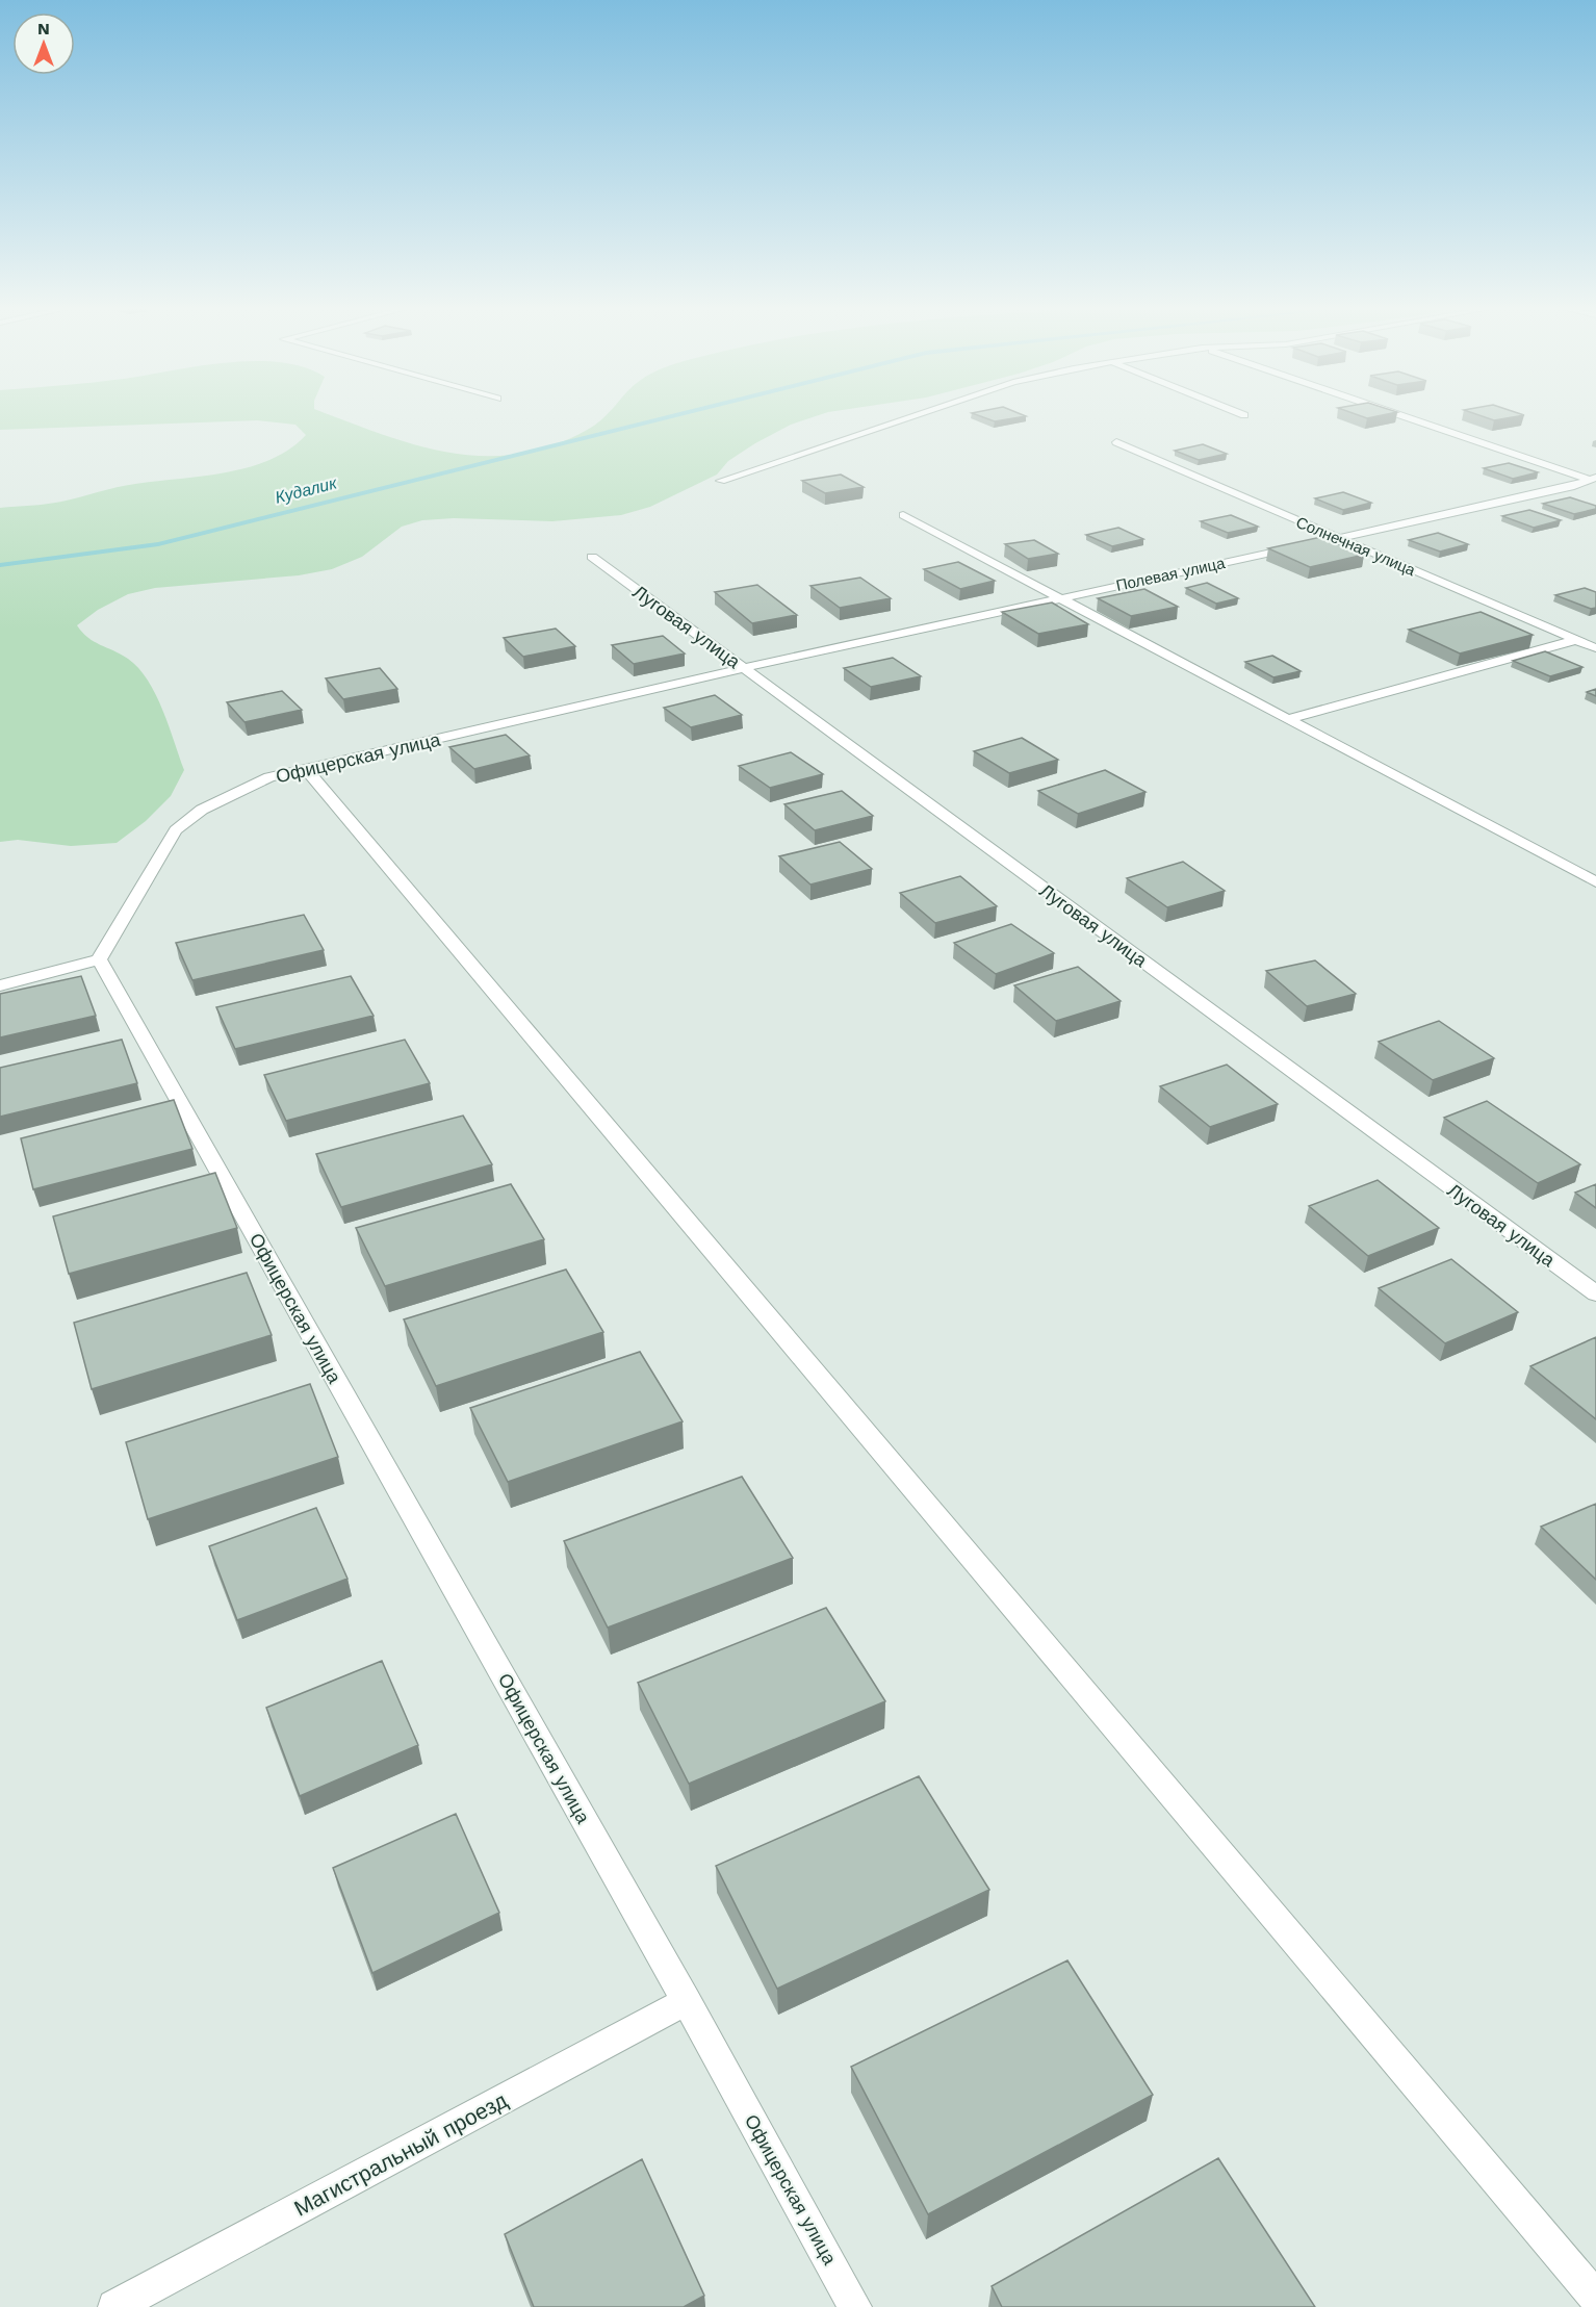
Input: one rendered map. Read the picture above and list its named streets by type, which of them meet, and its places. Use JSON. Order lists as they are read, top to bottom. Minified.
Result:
{"streets":{"street":["Солнечная улица","Полевая улица","Луговая улица","Офицерская улица","Магистральный проезд"]},"crossings":[["Солнечная улица","Полевая улица"],["Полевая улица","Луговая улица"],["Полевая улица","Офицерская улица"],["Луговая улица","Офицерская улица"],["Офицерская улица","Магистральный проезд"]],"water":["Кудалик"],"north":"top"}
